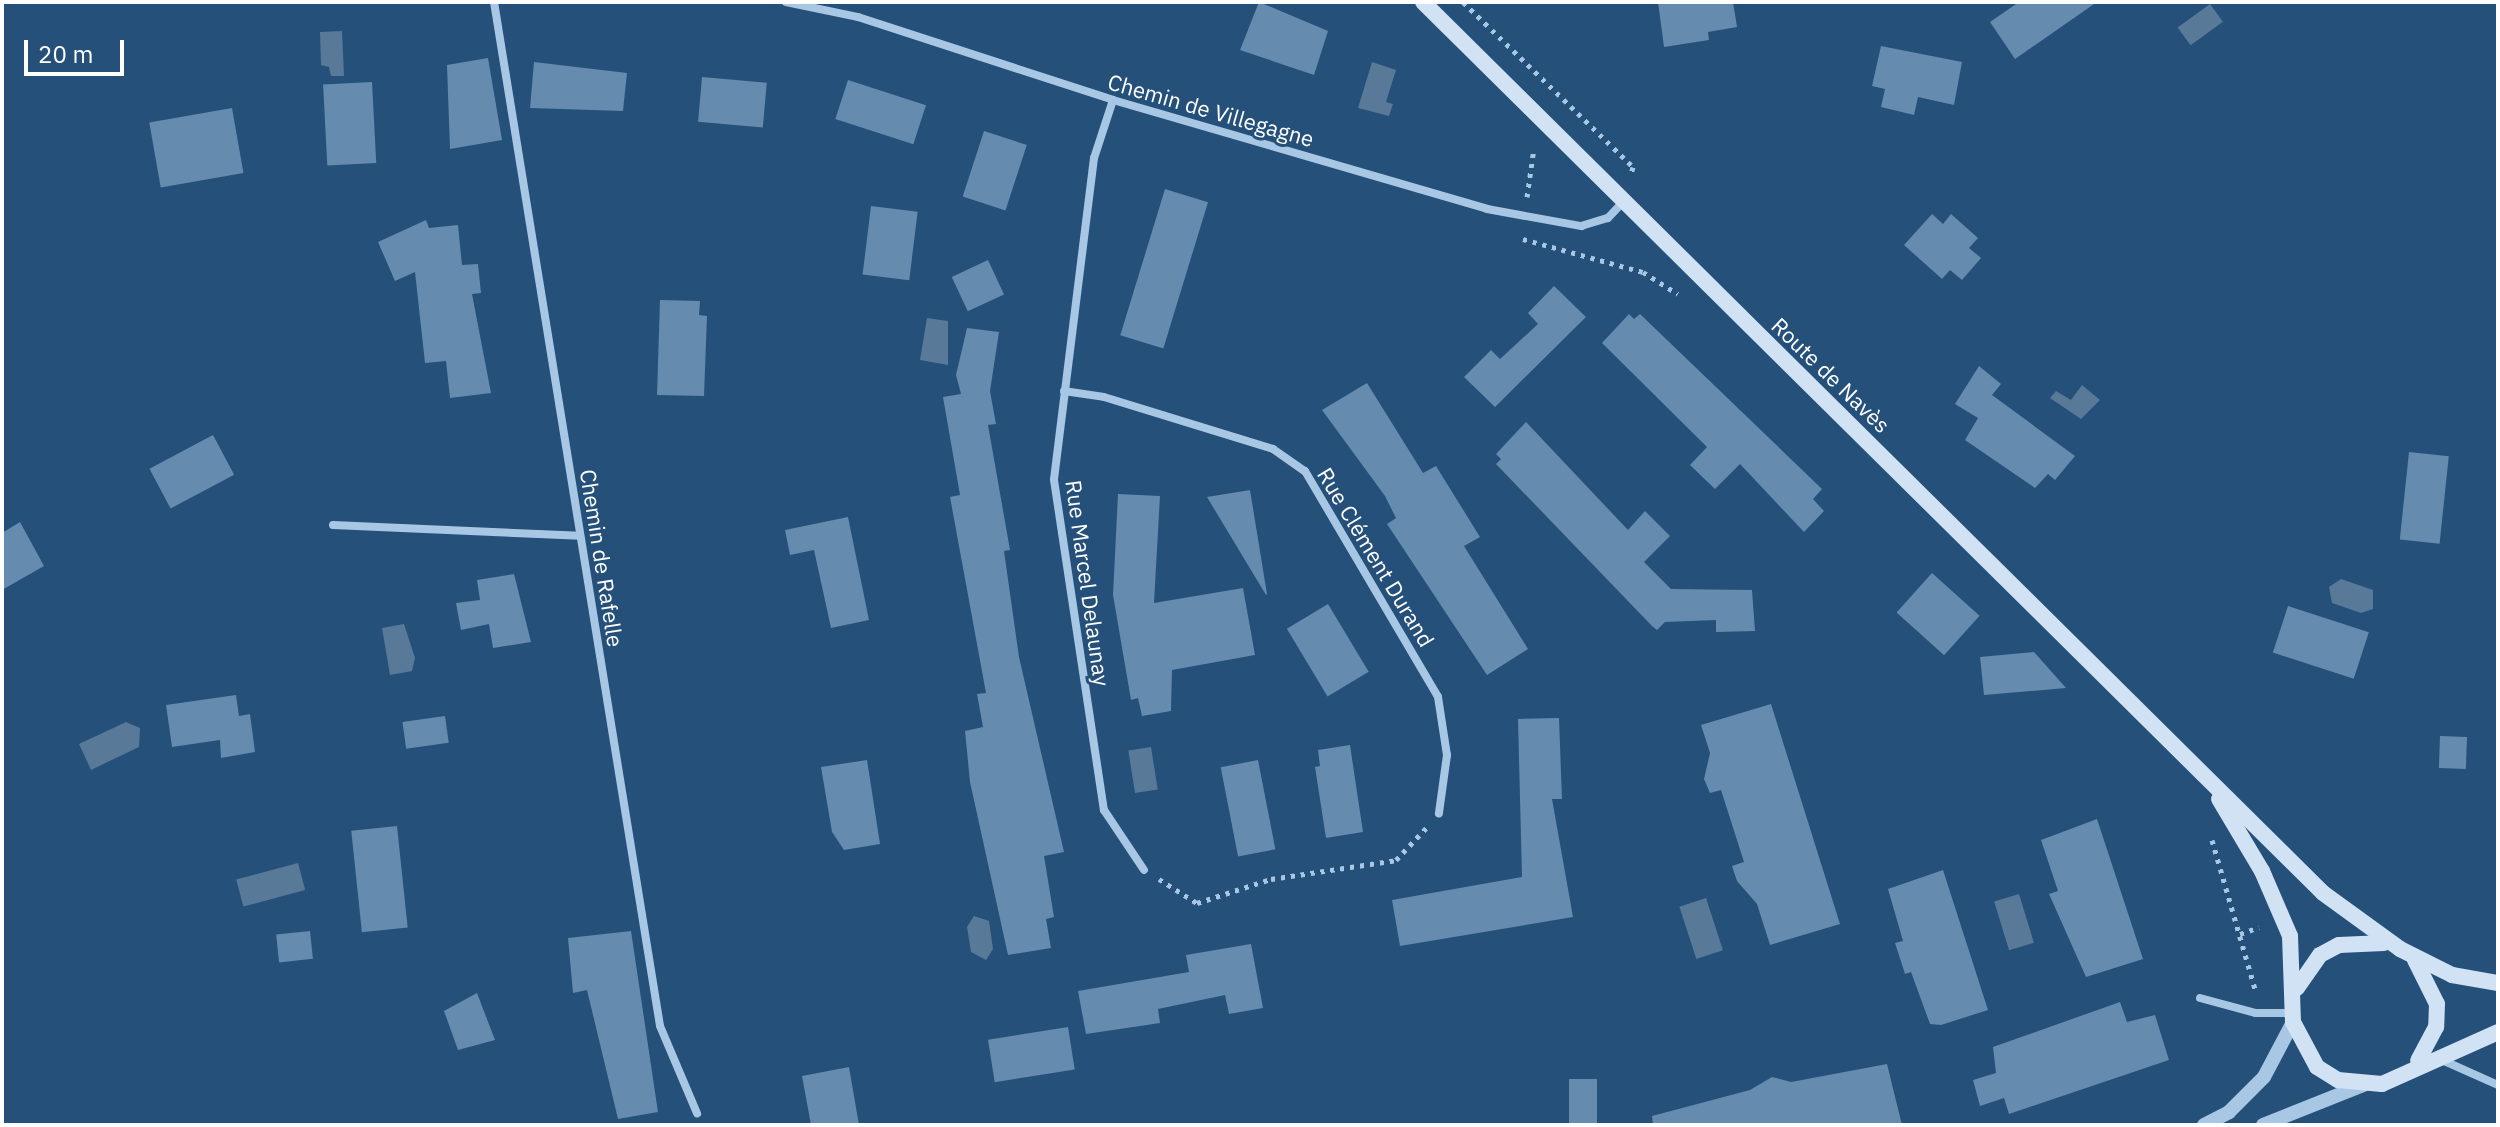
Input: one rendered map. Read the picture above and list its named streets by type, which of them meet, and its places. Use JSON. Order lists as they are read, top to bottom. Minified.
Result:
{"streets":{"main road":["Route de Navès"],"street":["Chemin de Villegagne","Rue Clément Durand","Chemin de Rafelle","Rue Marcel Delaunay"]},"crossings":[["Chemin de Villegagne","Route de Navès"],["Chemin de Villegagne","Rue Marcel Delaunay"],["Rue Clément Durand","Rue Marcel Delaunay"]],"scale_bar":"20 m"}
